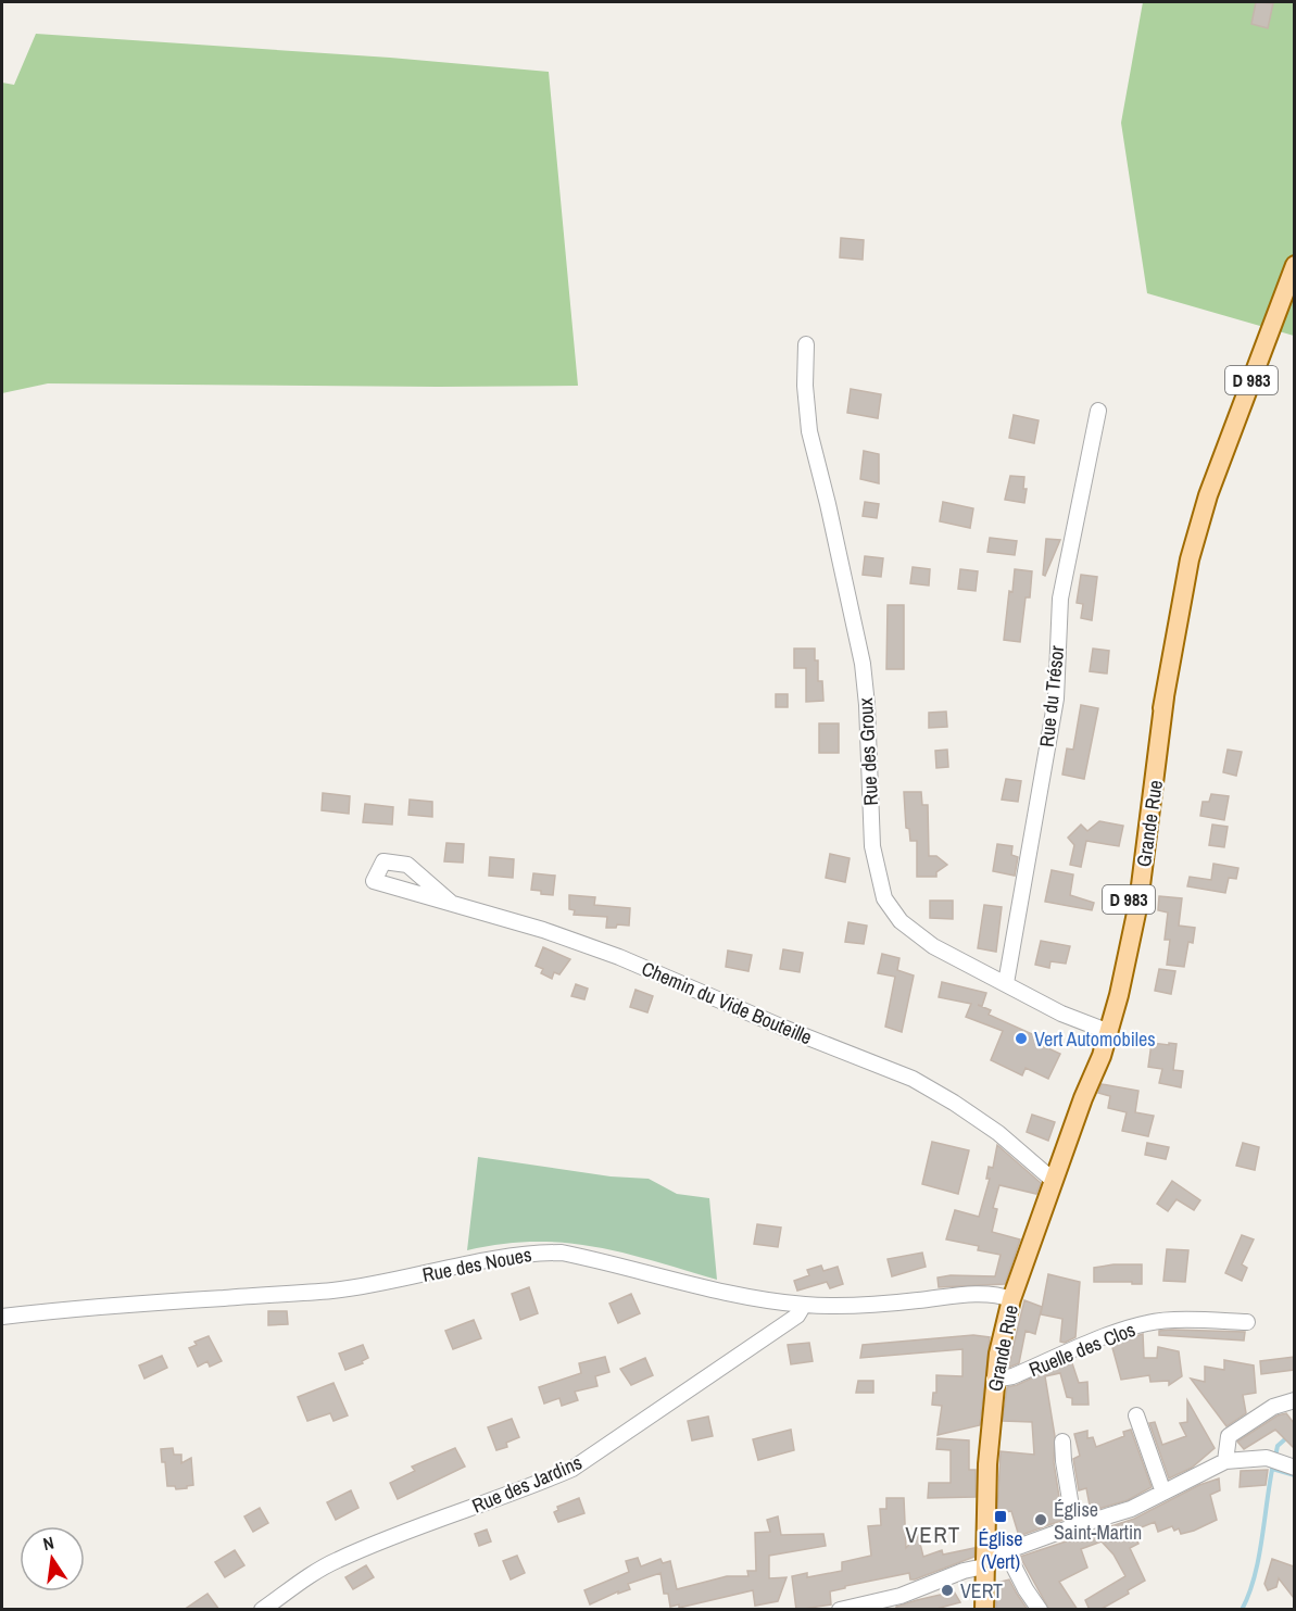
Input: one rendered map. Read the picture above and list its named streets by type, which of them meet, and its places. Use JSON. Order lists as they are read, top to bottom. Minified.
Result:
{"streets":{"main road":["D 983","Grande Rue"],"street":["Rue du Trésor","Rue des Groux","Chemin du Vide Bouteille","Rue des Noues","Ruelle des Clos","Rue des Jardins"]},"crossings":[["Rue du Trésor","Rue des Groux"],["Rue des Groux","Grande Rue"],["Grande Rue","Chemin du Vide Bouteille"],["Grande Rue","Rue des Noues"],["Grande Rue","Ruelle des Clos"],["Rue des Noues","Rue des Jardins"]],"districts":["VERT"],"places":{"other":["Vert Automobiles","Église Saint-Martin","VERT"],"transit":["Église (Vert)"]},"north":"top"}
